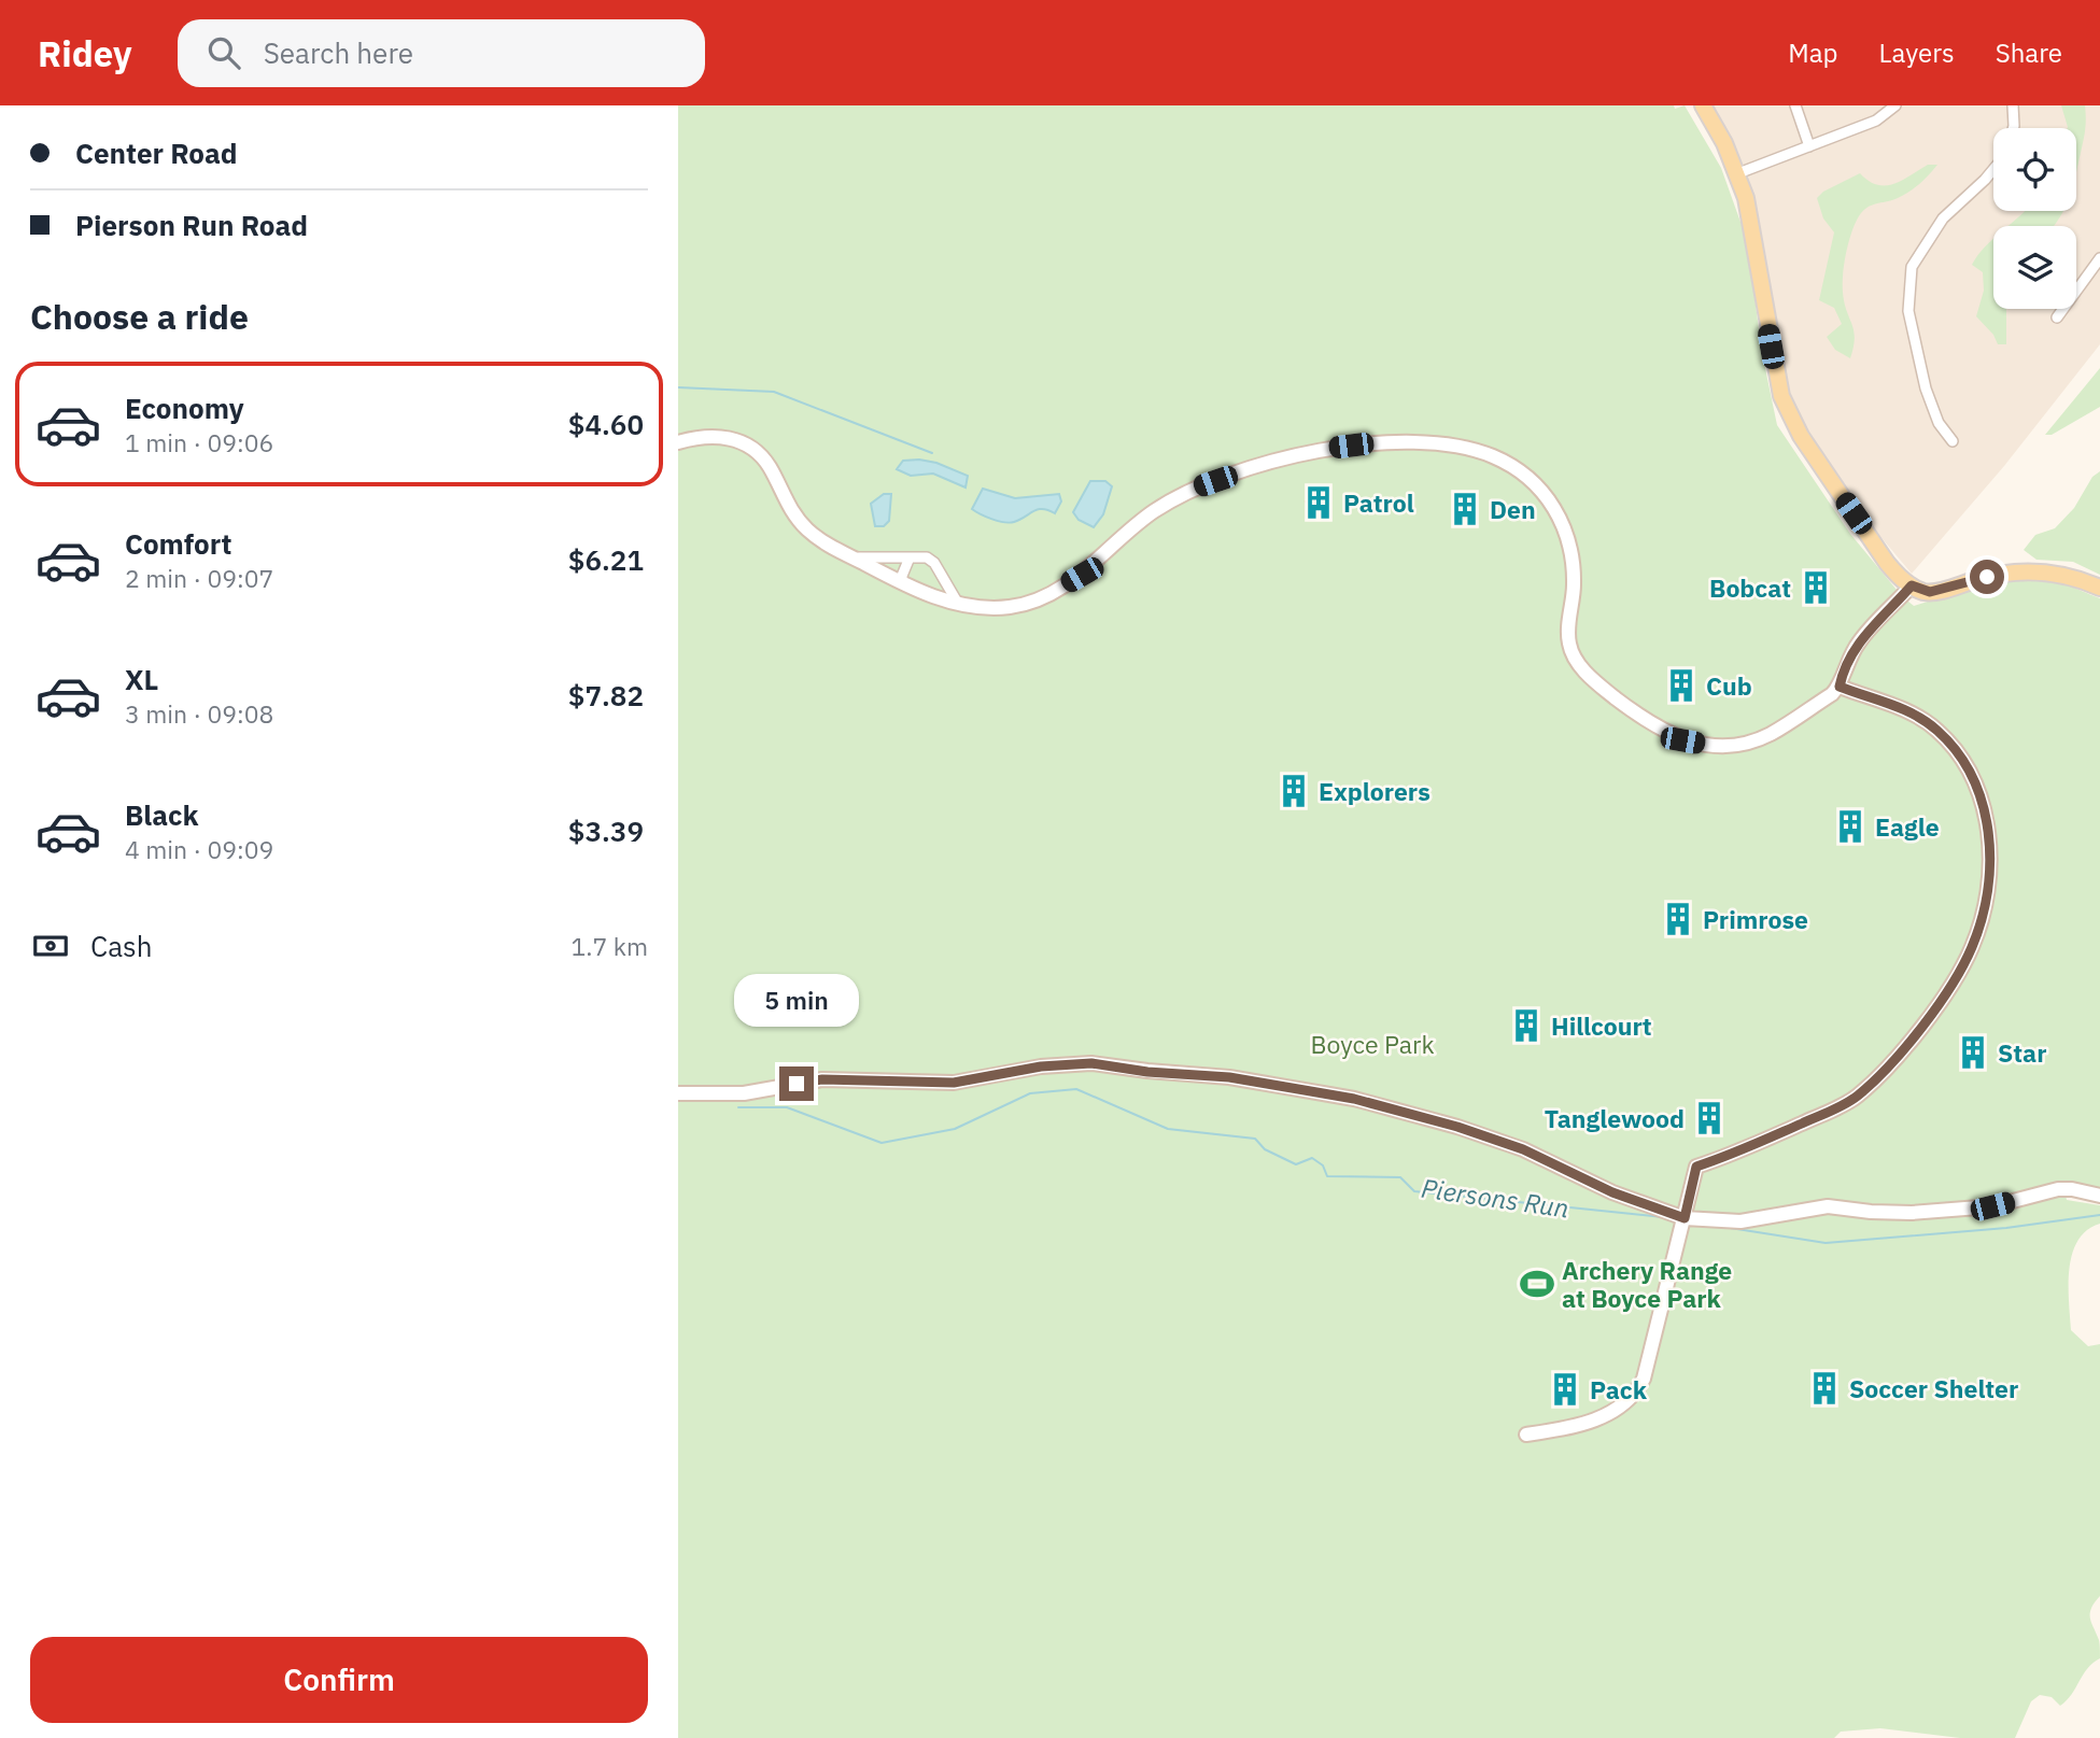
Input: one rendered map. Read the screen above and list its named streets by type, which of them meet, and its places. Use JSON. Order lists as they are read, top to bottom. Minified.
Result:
{"water":["Piersons Run"],"parks":["Boyce Park"],"places":{"building":["Patrol","Den","Bobcat","Cub","Explorers","Eagle","Primrose","Hillcourt","Star","Tanglewood","Soccer Shelter","Pack"],"sports":["Archery Range at Boyce Park"]},"page":{"header":"Ridey","search":"Search here","nav":["Map","Layers","Share"],"banner":["Center Road","Pierson Run Road"],"heading":"Choose a ride","list":[{"name":"Economy","note":"1 min · 09:06","value":"$4.60"},{"name":"Comfort","note":"2 min · 09:07","value":"$6.21"},{"name":"XL","note":"3 min · 09:08","value":"$7.82"},{"name":"Black","note":"4 min · 09:09","value":"$3.39"}],"pay":["Cash","1.7 km"],"bubble":"5 min","buttons":"Confirm"}}
